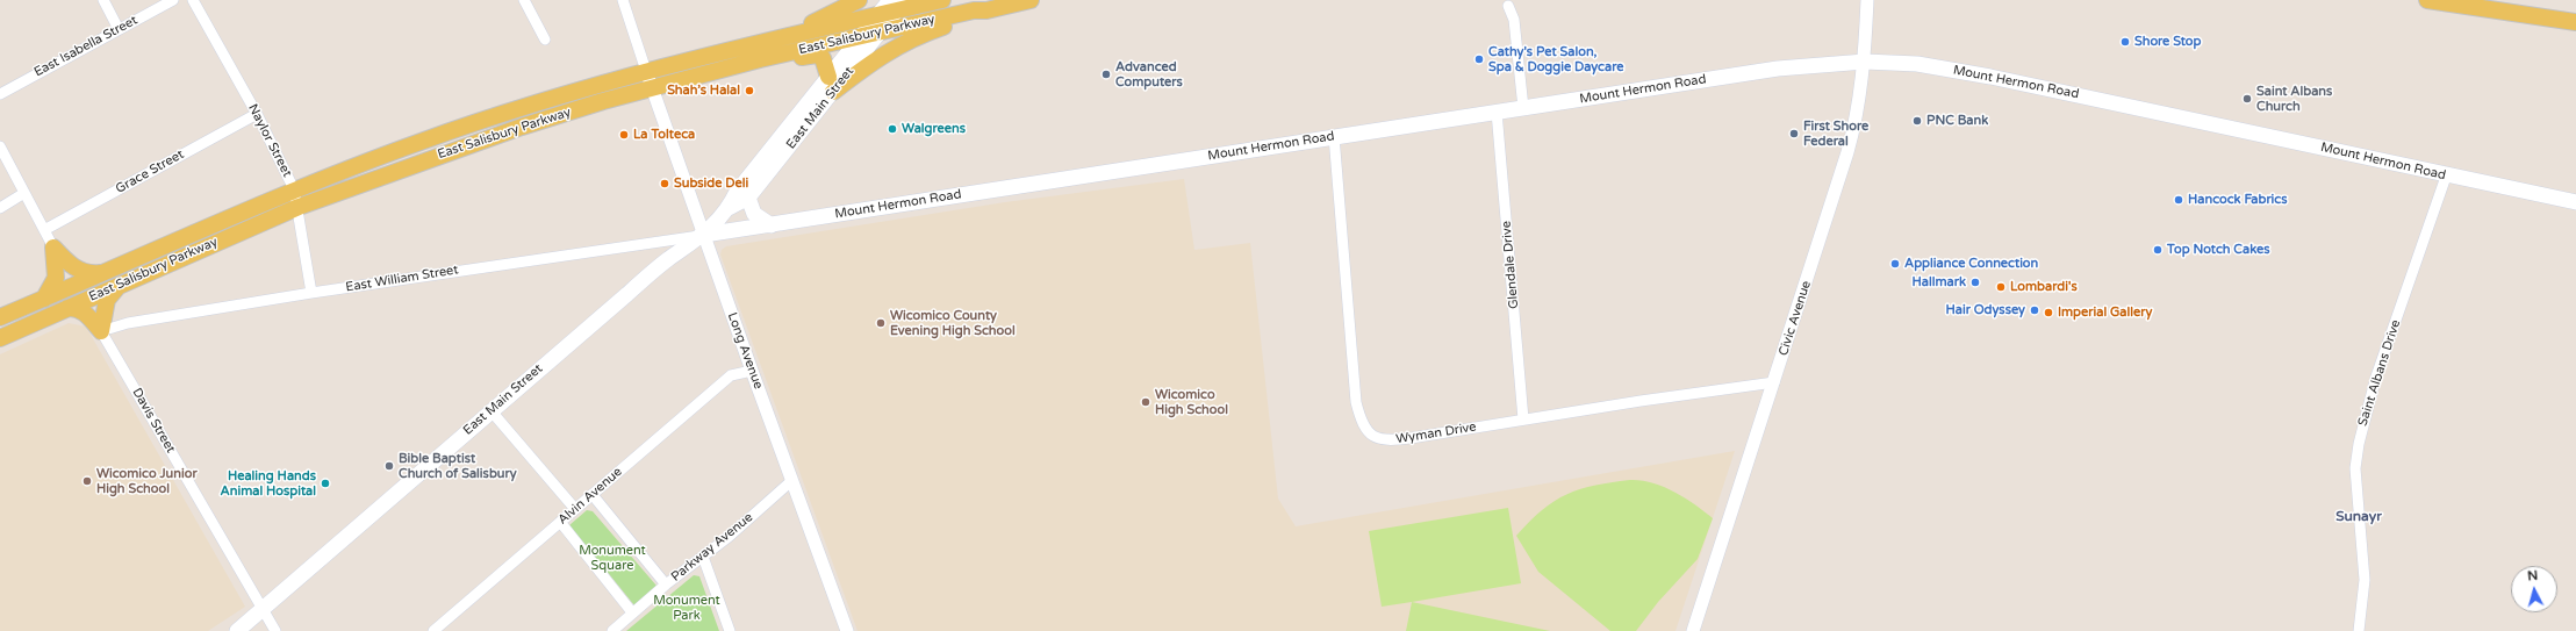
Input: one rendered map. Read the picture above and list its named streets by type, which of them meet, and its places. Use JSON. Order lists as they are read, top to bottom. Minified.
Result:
{"streets":{"main road":["East Salisbury Parkway","Mount Hermon Road","East Main Street"],"street":["East Isabella Street","Naylor Street","Grace Street","Glendale Drive","East William Street","Civic Avenue","Long Avenue","Saint Albans Drive","Davis Street","Wyman Drive","Alvin Avenue","Parkway Avenue"]},"crossings":[["East Salisbury Parkway","East Main Street"],["East Salisbury Parkway","Naylor Street"],["East Salisbury Parkway","Long Avenue"],["Mount Hermon Road","East Main Street"],["Mount Hermon Road","Glendale Drive"],["Mount Hermon Road","East William Street"],["Mount Hermon Road","Civic Avenue"],["Mount Hermon Road","Long Avenue"],["Mount Hermon Road","Saint Albans Drive"],["Mount Hermon Road","Wyman Drive"],["East Main Street","East William Street"],["East Main Street","Long Avenue"],["East Main Street","Davis Street"],["Naylor Street","Grace Street"],["Naylor Street","East William Street"],["Glendale Drive","Wyman Drive"],["East William Street","Long Avenue"],["East William Street","Davis Street"],["Civic Avenue","Wyman Drive"],["Long Avenue","Alvin Avenue"],["Long Avenue","Parkway Avenue"]],"districts":["Sunayr"],"parks":["Monument Square","Monument Park"],"places":["Shore Stop","Cathy's Pet Salon, Spa & Doggie Daycare","Advanced Computers","Shah’s Halal","Saint Albans Church","PNC Bank","Walgreens","First Shore Federal","La Tolteca","Subside Deli","Hancock Fabrics","Top Notch Cakes","Appliance Connection","Hallmark","Lombardi's","Hair Odyssey","Imperial Gallery","Wicomico County Evening High School","Wicomico High School","Bible Baptist Church of Salisbury","Wicomico Junior High School","Healing Hands Animal Hospital"],"north":"top"}
